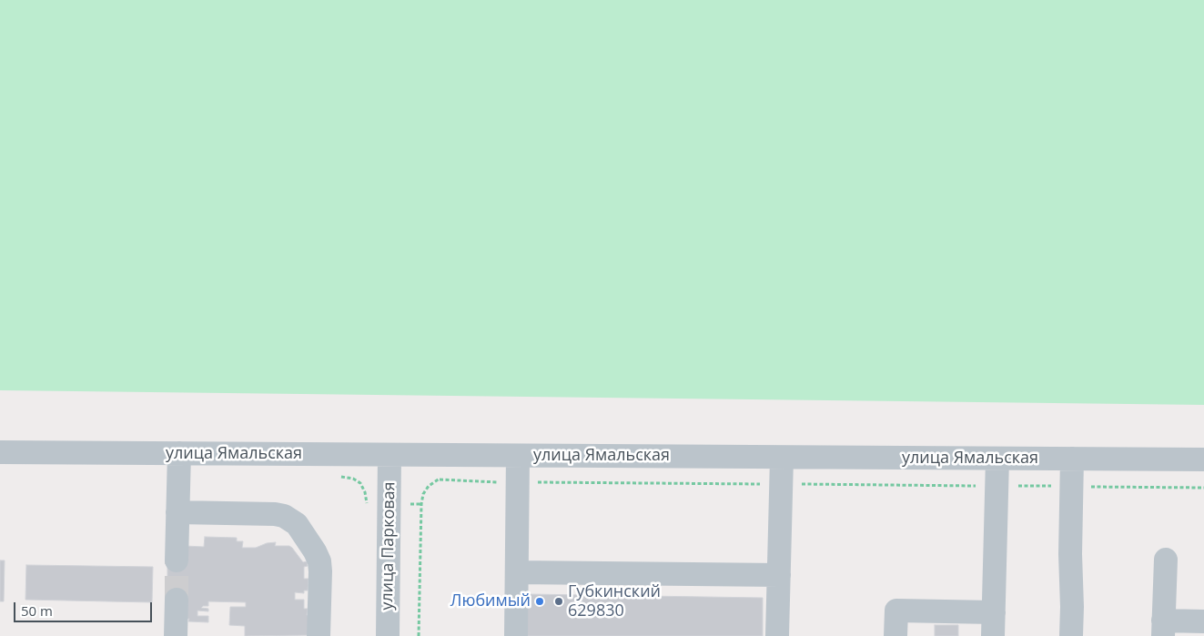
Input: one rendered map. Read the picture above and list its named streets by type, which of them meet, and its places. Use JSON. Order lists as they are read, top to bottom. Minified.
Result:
{"streets":{"street":["улица Ямальская","улица Парковая"]},"crossings":[["улица Ямальская","улица Парковая"]],"places":["Любимый","Губкинский 629830"],"scale_bar":"50 m"}
